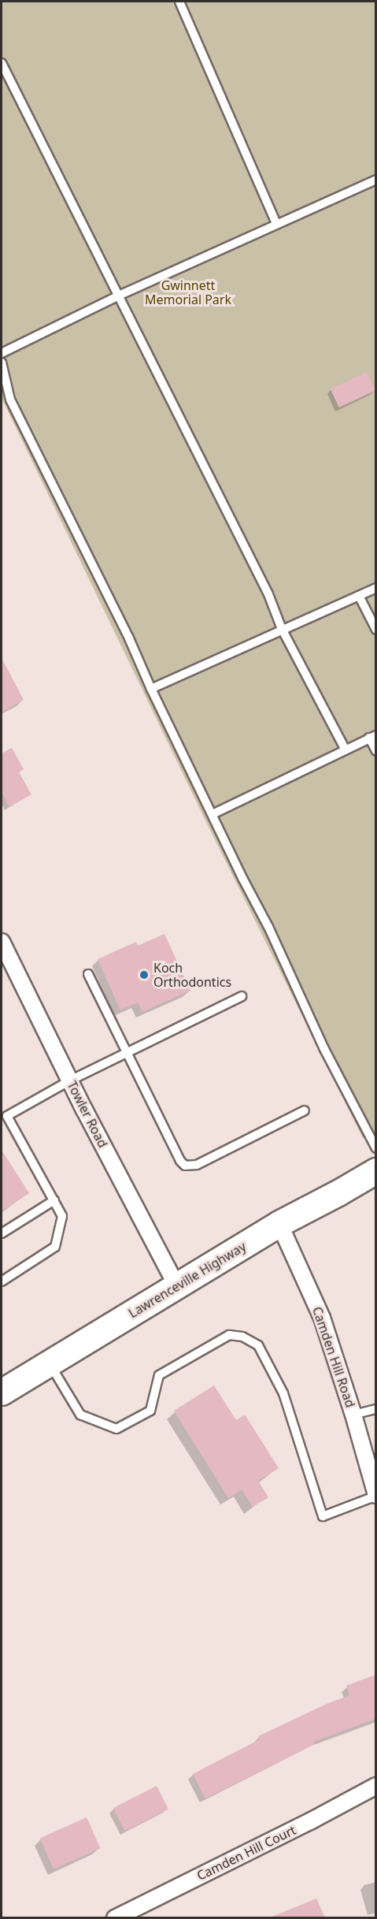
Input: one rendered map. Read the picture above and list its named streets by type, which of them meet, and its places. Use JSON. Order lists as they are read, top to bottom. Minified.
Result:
{"streets":{"main road":["Lawrenceville Highway"],"street":["Towler Road","Camden Hill Road","Camden Hill Court"]},"crossings":[["Towler Road","Lawrenceville Highway"],["Lawrenceville Highway","Camden Hill Road"]],"parks":["Gwinnett Memorial Park"],"places":["Koch Orthodontics"]}
